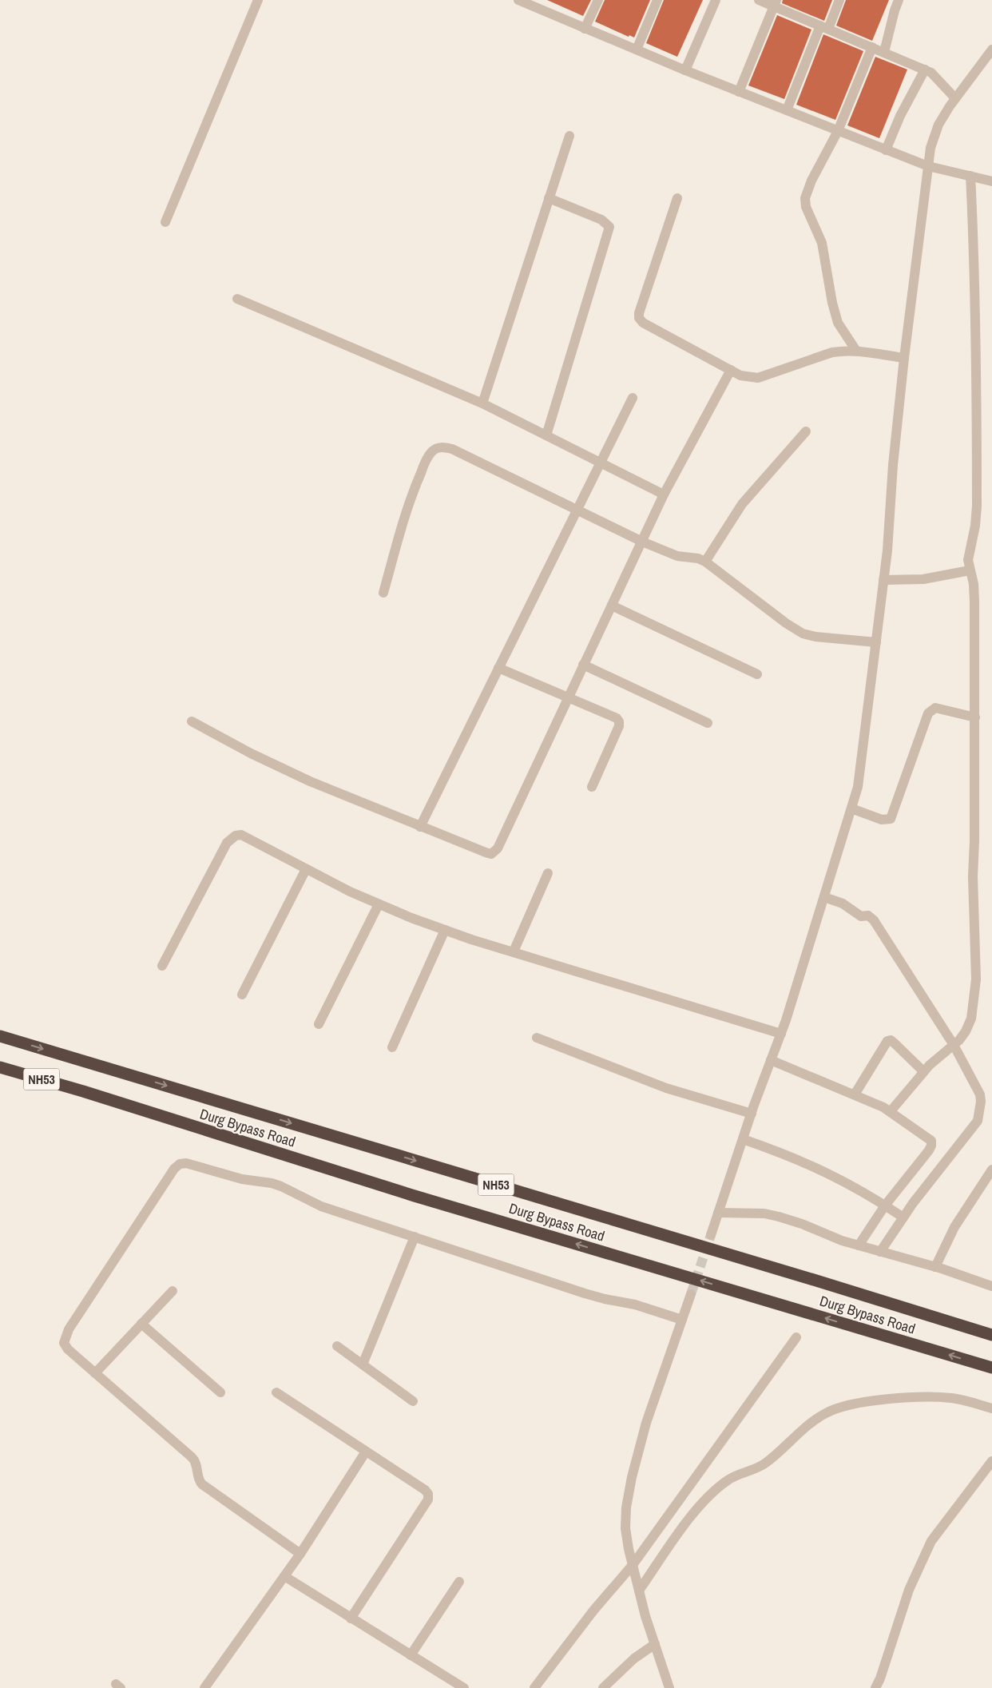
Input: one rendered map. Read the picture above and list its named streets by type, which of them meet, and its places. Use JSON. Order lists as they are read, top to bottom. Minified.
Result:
{"streets":{"highway":["NH53","Durg Bypass Road"]}}
